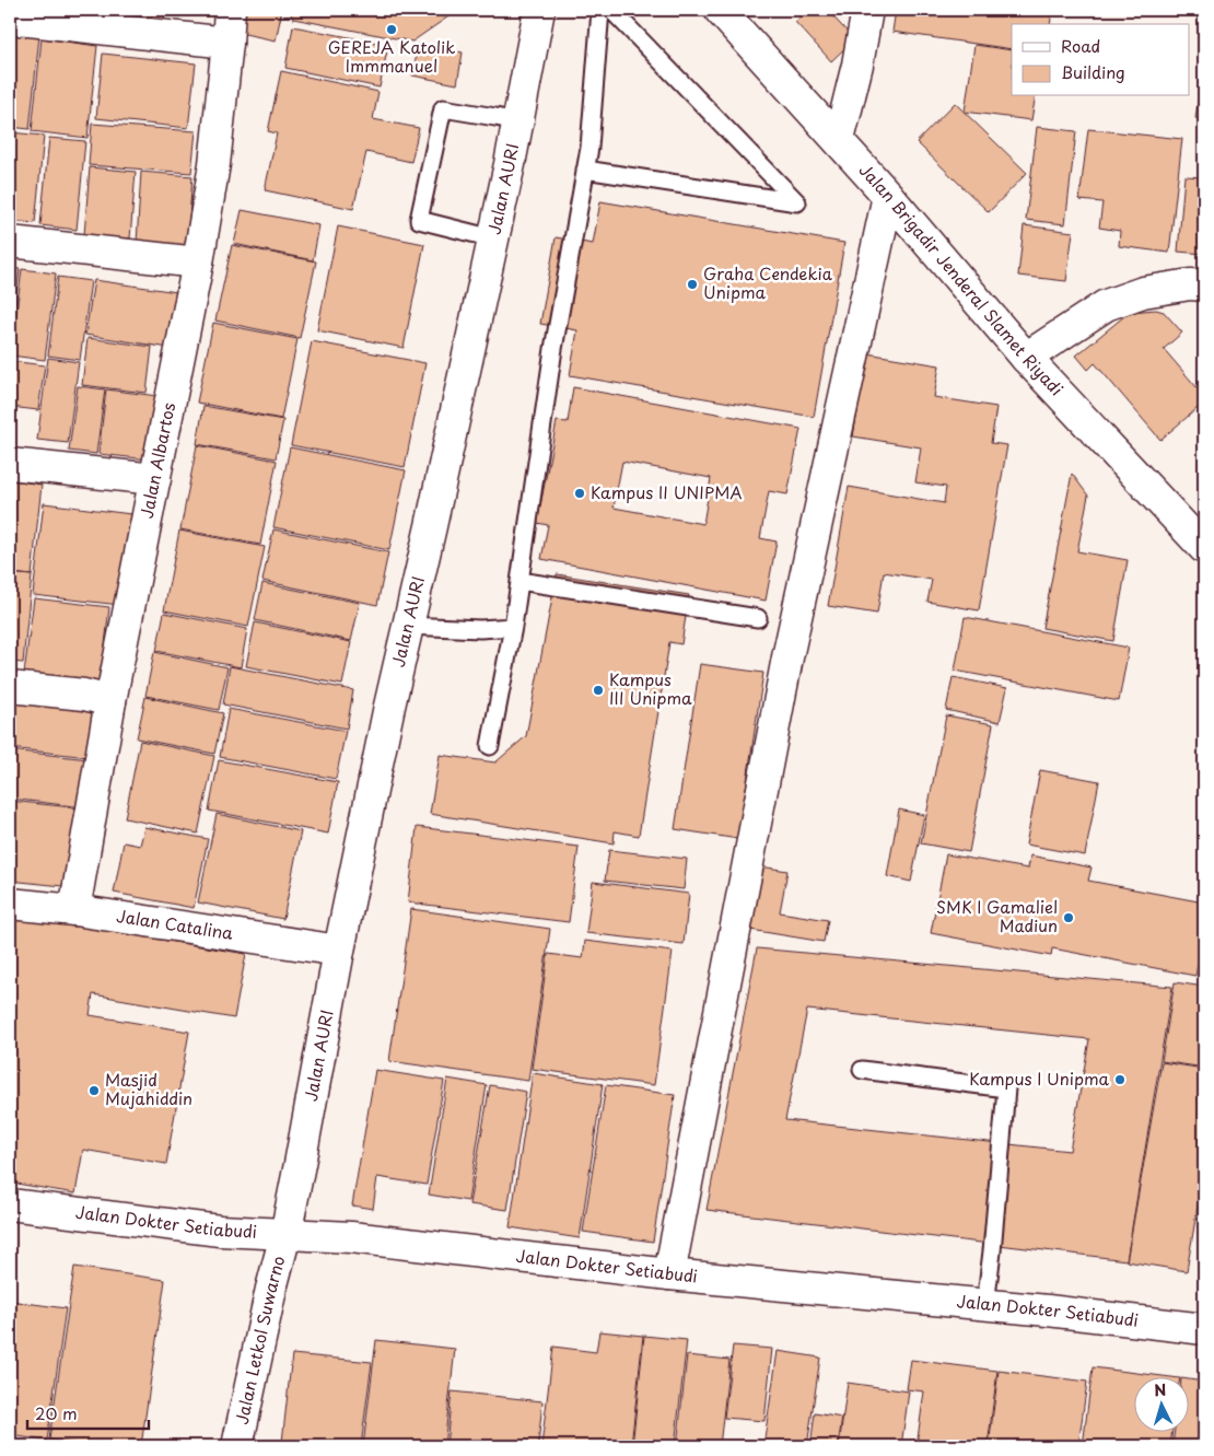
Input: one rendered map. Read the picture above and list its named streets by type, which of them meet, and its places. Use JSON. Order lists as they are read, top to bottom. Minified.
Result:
{"streets":{"street":["Jalan AURI","Jalan Brigadir Jenderal Slamet Riyadi","Jalan Albartos","Jalan Catalina","Jalan Dokter Setiabudi","Jalan Letkol Suwarno"]},"crossings":[["Jalan AURI","Jalan Catalina"],["Jalan AURI","Jalan Dokter Setiabudi"],["Jalan AURI","Jalan Letkol Suwarno"],["Jalan Albartos","Jalan Catalina"],["Jalan Dokter Setiabudi","Jalan Letkol Suwarno"]],"places":["GEREJA Katolik Immmanuel","Graha Cendekia Unipma","Kampus II UNIPMA","Kampus III Unipma","SMK I Gamaliel Madiun","Kampus I Unipma","Masjid Mujahiddin"],"legend":["Road","Building"],"scale_bar":"20 m","north":"top"}
